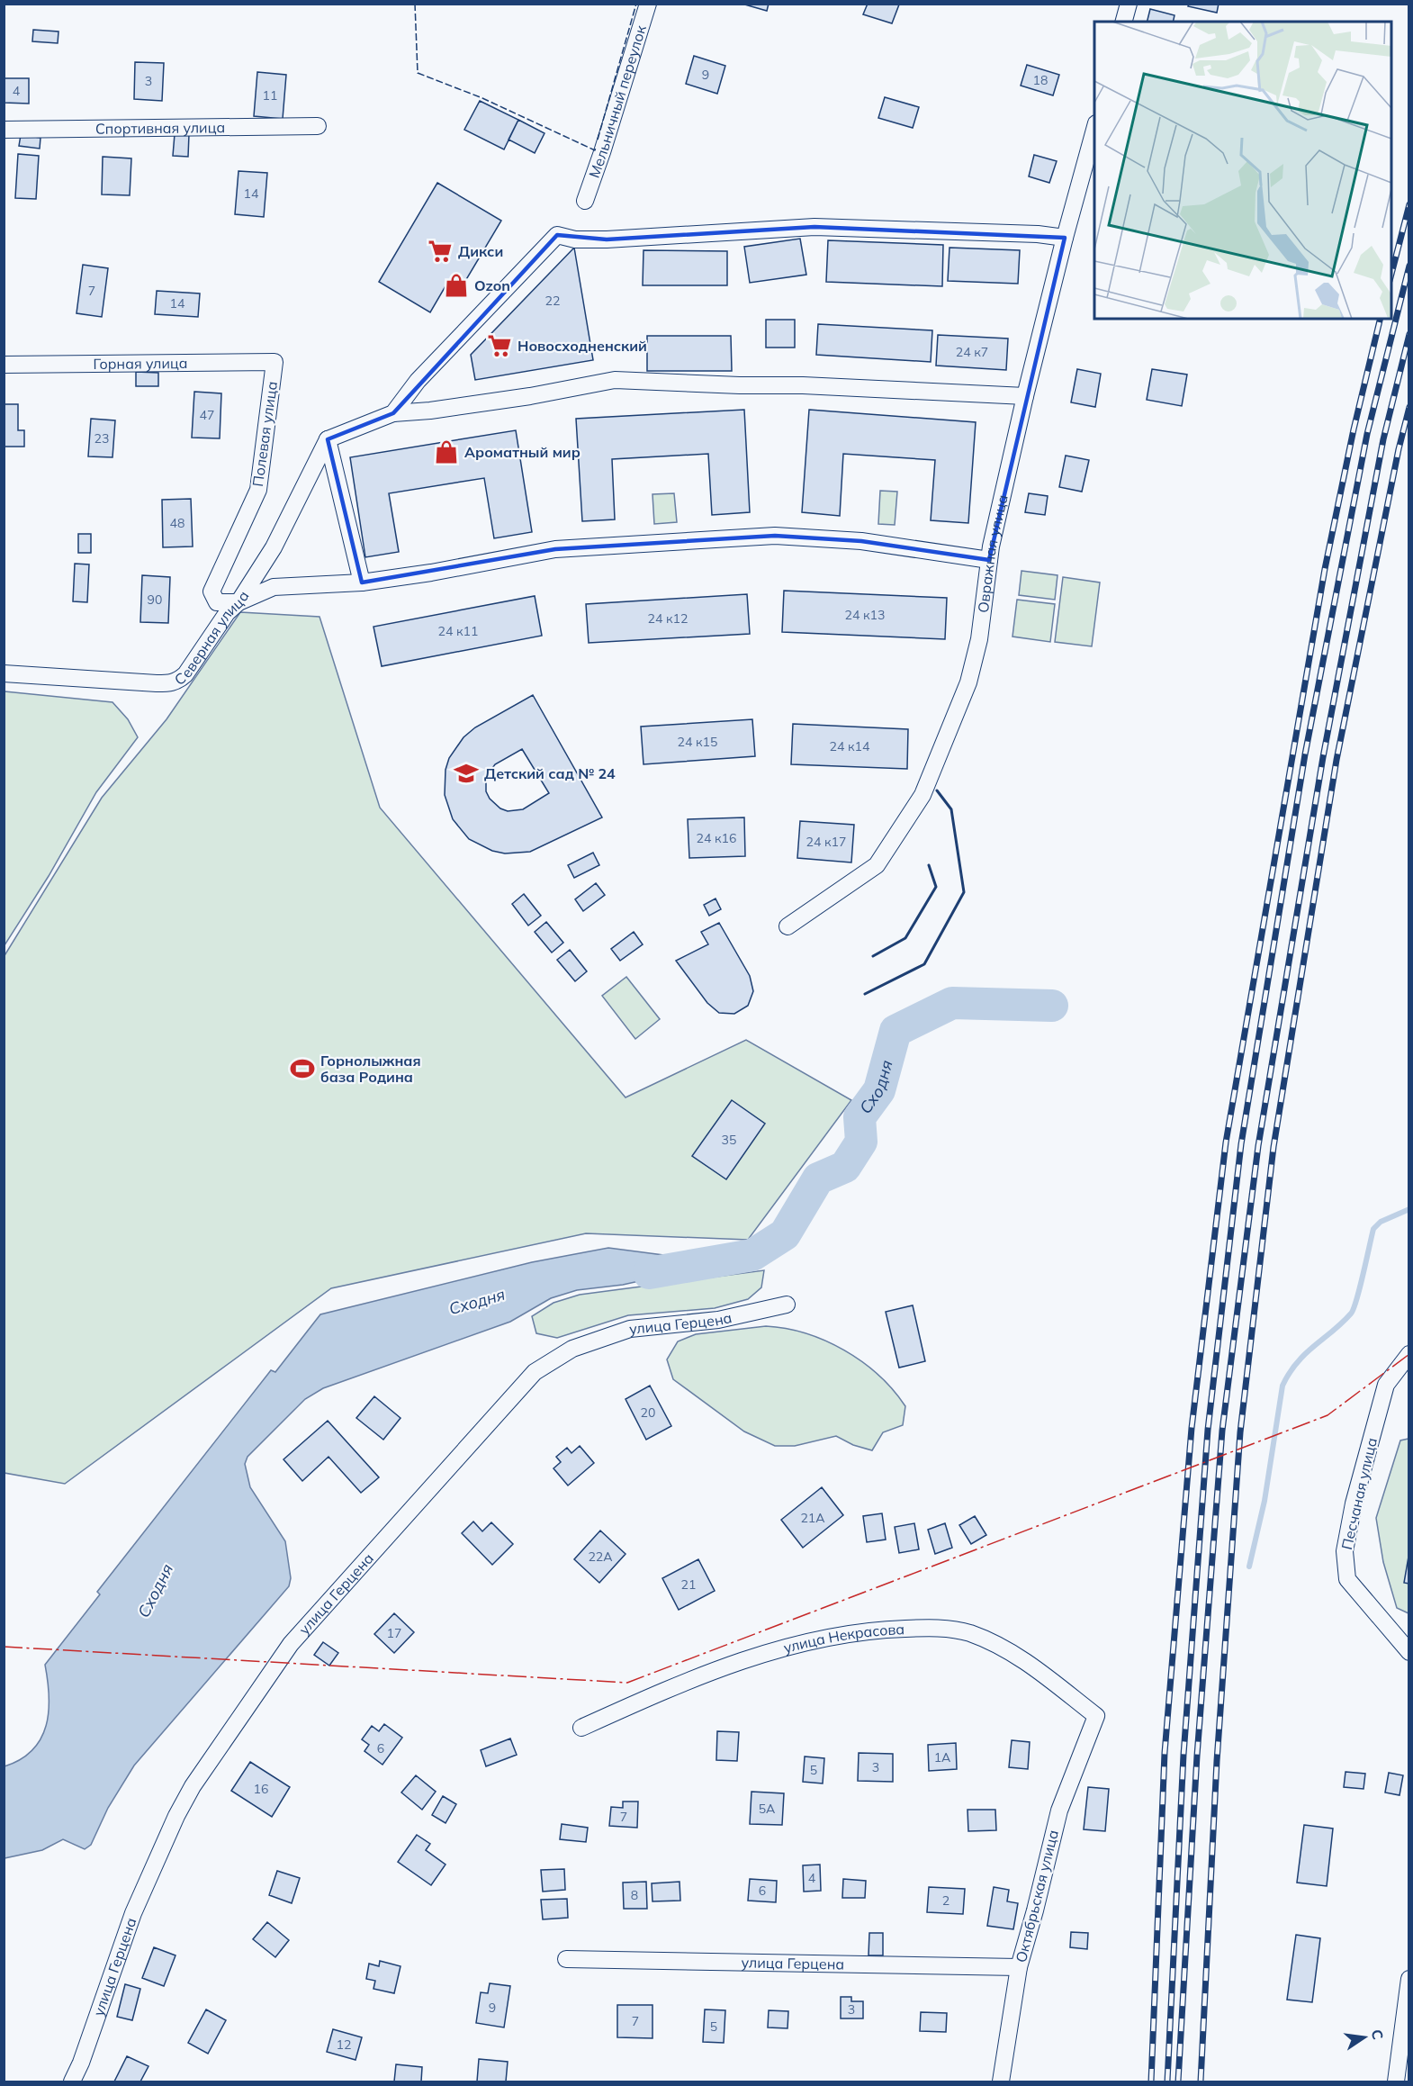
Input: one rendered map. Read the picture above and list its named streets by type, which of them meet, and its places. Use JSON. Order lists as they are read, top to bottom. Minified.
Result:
{"streets":{"street":["Мельничный переулок","Спортивная улица","Горная улица","Полевая улица","Овражная улица","Северная улица","улица Герцена","Песчаная улица","улица Некрасова","Октябрьская улица"]},"crossings":[["Горная улица","Полевая улица"],["Полевая улица","Северная улица"],["улица Герцена","Октябрьская улица"],["улица Некрасова","Октябрьская улица"]],"water":["Сходня"],"places":{"supermarket":["Дикси","Новосходненский"],"shop":["Ozon","Ароматный мир"],"school or university":["Детский сад № 24"],"sports":["Горнолыжная база Родина"]},"house_numbers":["9","18","3","4","11","14","7","22","14","24 к7","47","23","48","90","24 к13","24 к12","24 к11","24 к15","24 к14","24 к16","24 к17","35","20","21А","22А","21","17","6","1А","3","5","16","5А","7","4","6","8","2","9","3","7","5","12"],"north":"right"}
